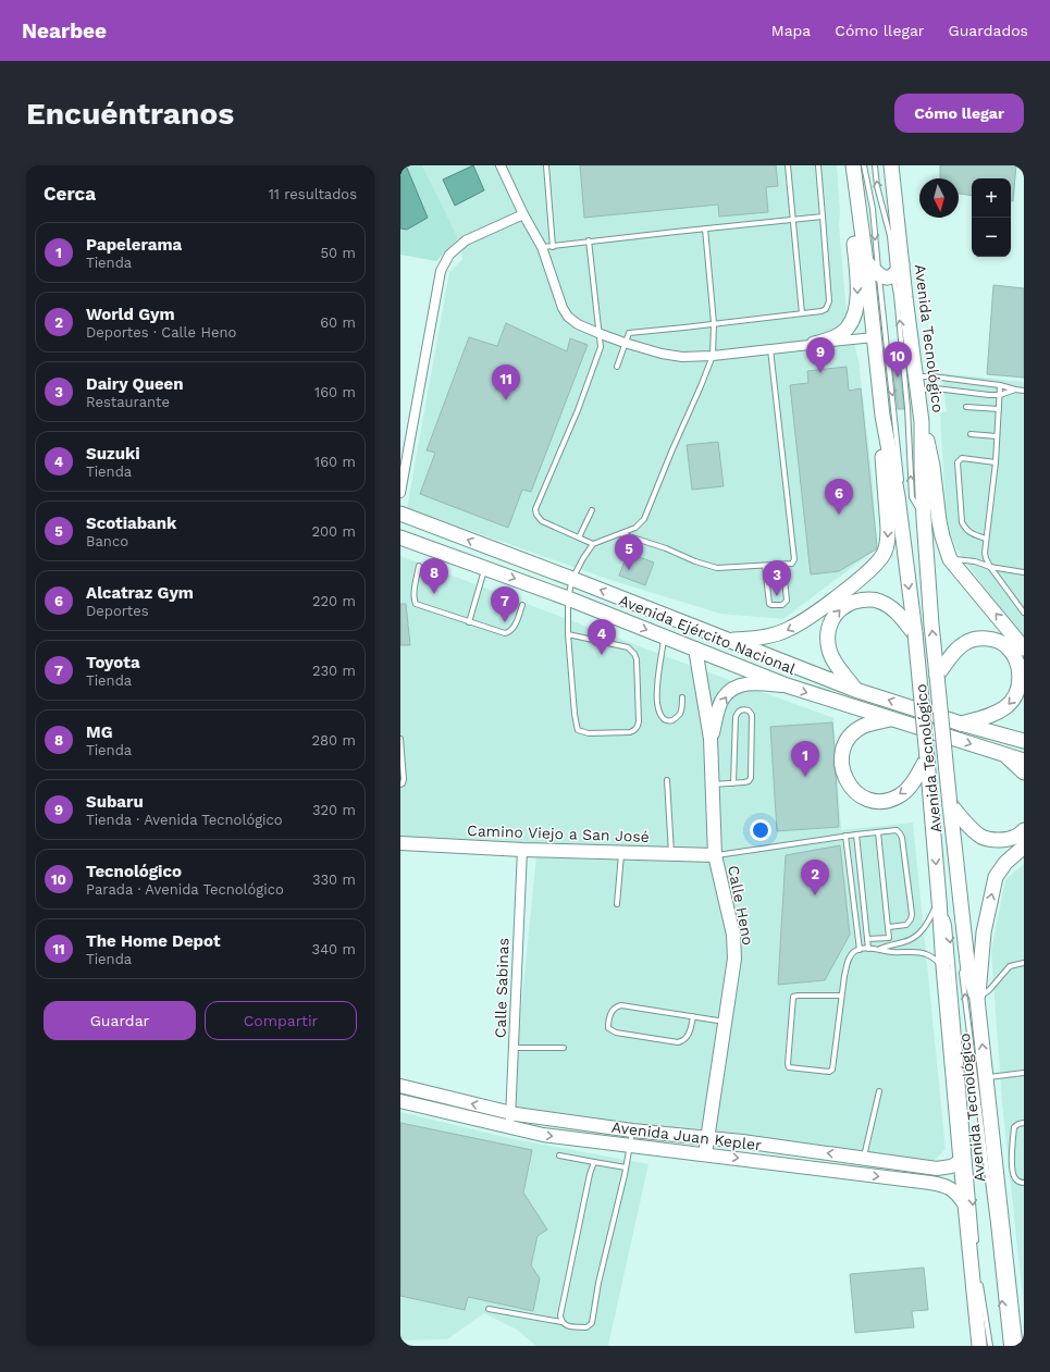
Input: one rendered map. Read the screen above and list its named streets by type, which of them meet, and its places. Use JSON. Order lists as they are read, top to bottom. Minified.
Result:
{"streets":{"main road":["Avenida Tecnológico","Avenida Ejército Nacional"],"street":["Camino Viejo a San José","Calle Heno","Calle Sabinas","Avenida Juan Kepler"]},"crossings":[["Avenida Tecnológico","Avenida Juan Kepler"],["Avenida Ejército Nacional","Calle Heno"],["Camino Viejo a San José","Calle Heno"],["Camino Viejo a San José","Calle Sabinas"],["Calle Heno","Avenida Juan Kepler"],["Calle Sabinas","Avenida Juan Kepler"]],"north":"bottom","page":{"header":"Nearbee","nav":["Mapa","Cómo llegar","Guardados"],"buttons":["Cómo llegar",["Guardar","Compartir"]],"title":"Encuéntranos","heading":["Cerca","11 resultados"],"map_buttons":["+","−"],"list":[{"mark":"1","name":"Papelerama","note":"Tienda","value":"50 m"},{"mark":"2","name":"World Gym","note":"Deportes · Calle Heno","value":"60 m"},{"mark":"3","name":"Dairy Queen","note":"Restaurante","value":"160 m"},{"mark":"4","name":"Suzuki","note":"Tienda","value":"160 m"},{"mark":"5","name":"Scotiabank","note":"Banco","value":"200 m"},{"mark":"6","name":"Alcatraz Gym","note":"Deportes","value":"220 m"},{"mark":"7","name":"Toyota","note":"Tienda","value":"230 m"},{"mark":"8","name":"MG","note":"Tienda","value":"280 m"},{"mark":"9","name":"Subaru","note":"Tienda · Avenida Tecnológico","value":"320 m"},{"mark":"10","name":"Tecnológico","note":"Parada · Avenida Tecnológico","value":"330 m"},{"mark":"11","name":"The Home Depot","note":"Tienda","value":"340 m"}],"pins":["9","10","11","6","5","8","3","7","4","1","2"]}}
